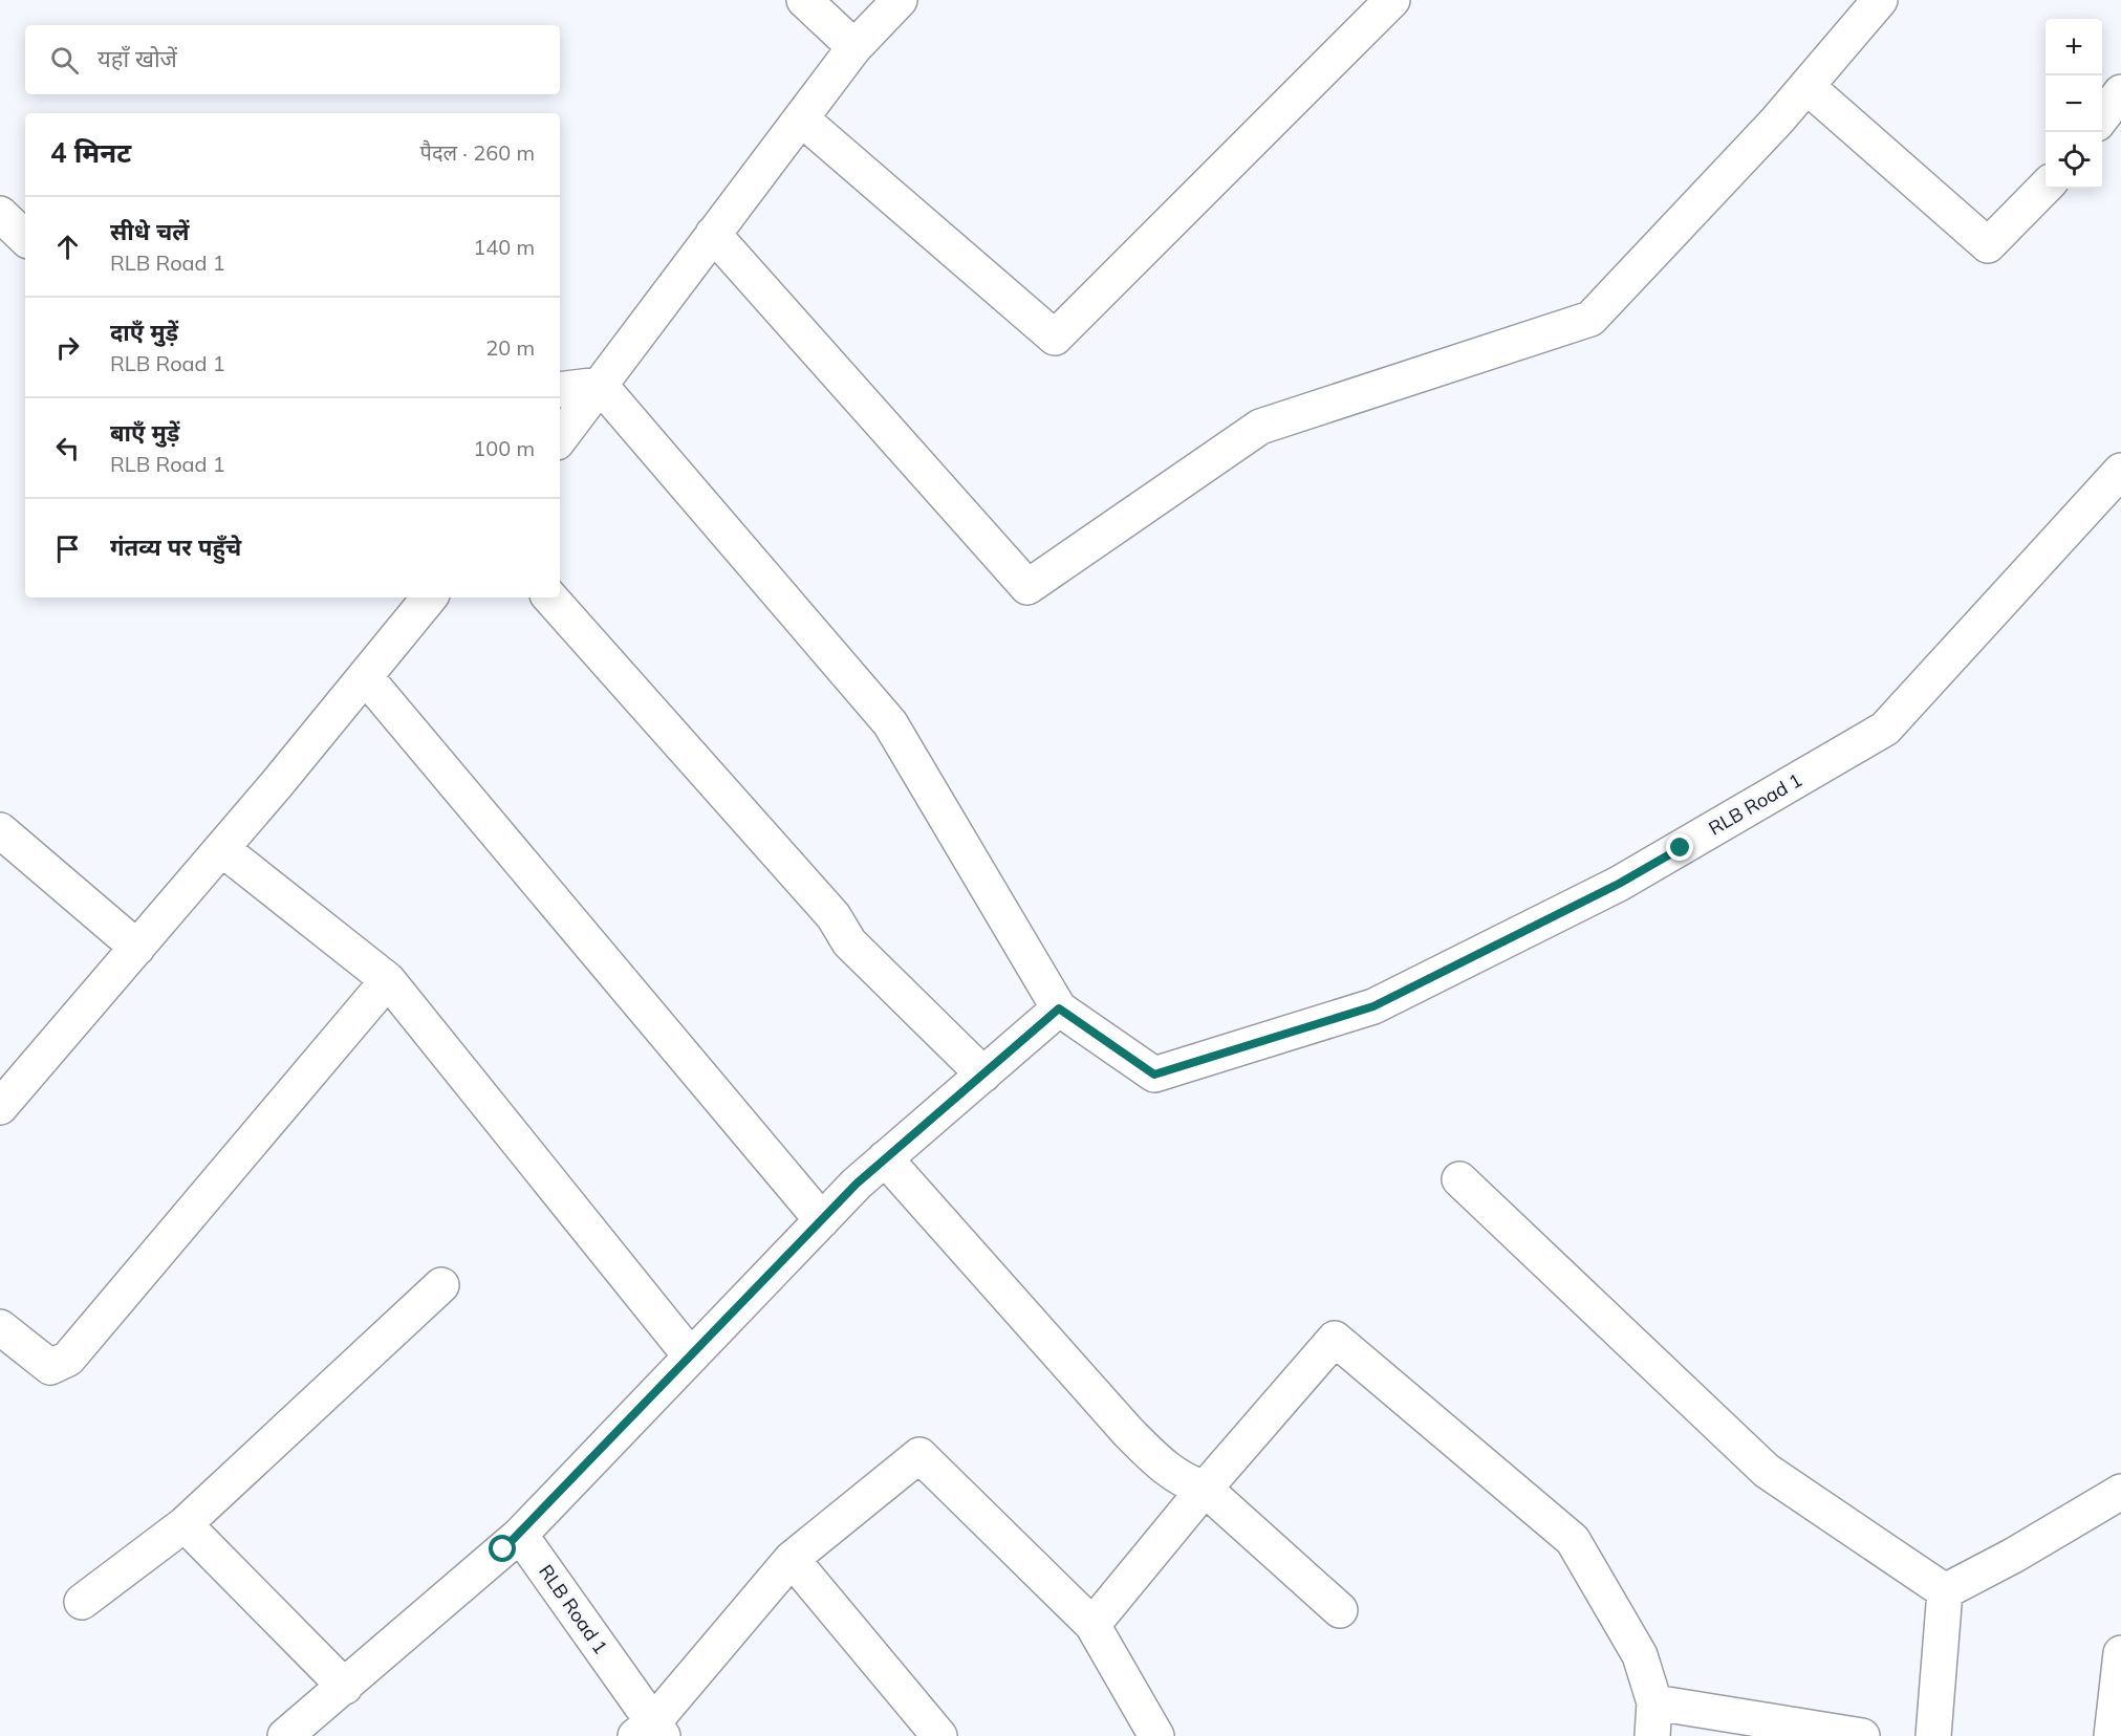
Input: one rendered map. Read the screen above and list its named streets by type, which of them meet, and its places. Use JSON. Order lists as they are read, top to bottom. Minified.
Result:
{"streets":{"street":["RLB Road 1"]},"page":{"map_buttons":["+","−"],"search":"यहाँ खोजें","heading":["4 मिनट","पैदल · 260 m"],"list":[["सीधे चलें","RLB Road 1","140 m"],["दाएँ मुड़ें","RLB Road 1","20 m"],["बाएँ मुड़ें","RLB Road 1","100 m"],"गंतव्य पर पहुँचे"]}}
